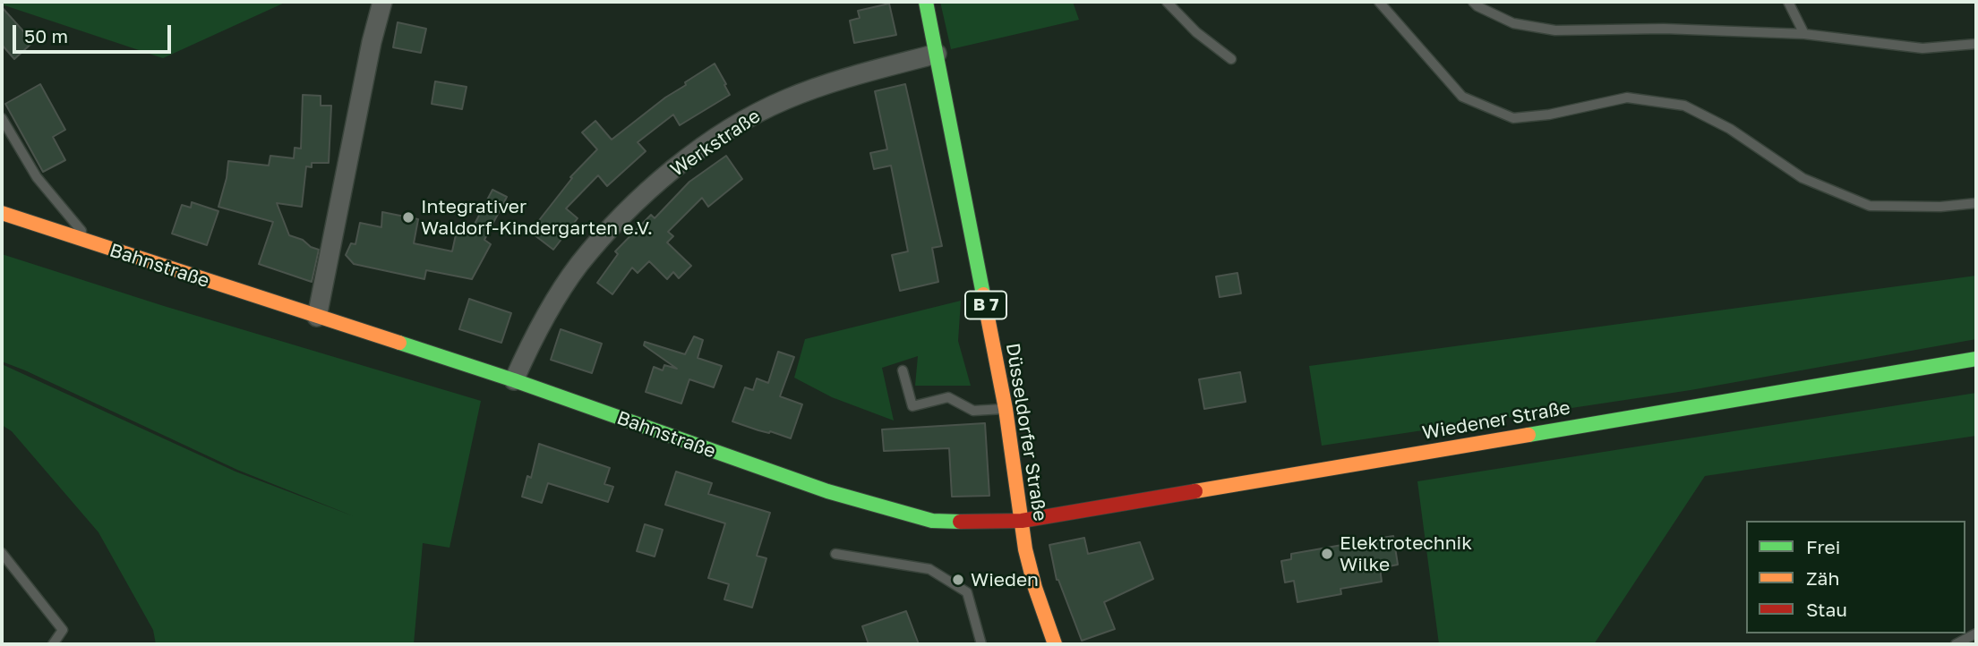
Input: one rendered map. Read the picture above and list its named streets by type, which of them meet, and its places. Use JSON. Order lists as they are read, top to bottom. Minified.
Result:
{"streets":{"main road":["Bahnstraße","B 7","Wiedener Straße","Düsseldorfer Straße"],"street":["Werkstraße"]},"crossings":[["Werkstraße","Bahnstraße"],["Werkstraße","Düsseldorfer Straße"],["Bahnstraße","Wiedener Straße"],["Bahnstraße","Düsseldorfer Straße"],["Wiedener Straße","Düsseldorfer Straße"]],"places":["Integrativer Waldorf-Kindergarten e.V.","Elektrotechnik Wilke","Wieden"],"legend":["Frei","Zäh","Stau"],"scale_bar":"50 m"}
